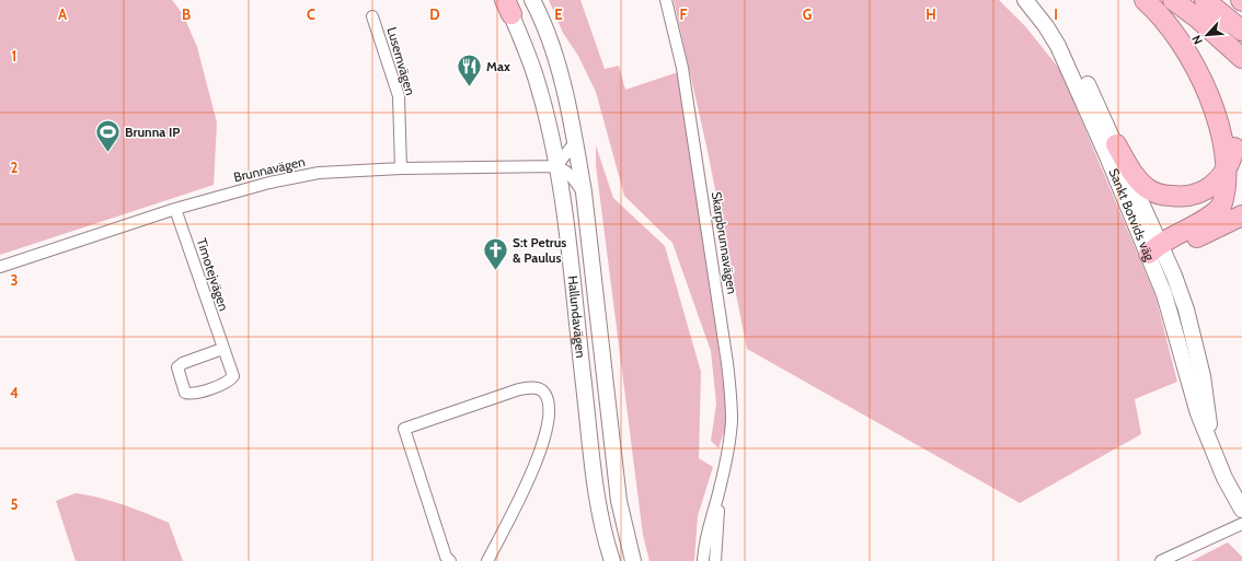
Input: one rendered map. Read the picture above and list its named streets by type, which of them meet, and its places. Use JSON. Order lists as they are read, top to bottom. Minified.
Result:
{"streets":{"main road":["Sankt Botvids väg","Hallundavägen"],"street":["Lusernvägen","Brunnavägen","Skarpbrunnavägen","Timotejvägen"]},"crossings":[["Lusernvägen","Brunnavägen"],["Brunnavägen","Timotejvägen"],["Brunnavägen","Hallundavägen"]],"places":{"restaurant":["Max"],"sports":["Brunna IP"],"church":["S:t Petrus & Paulus"]},"north":"bottom left","grid":{"columns":["A","B","C","D","E","F","G","H","I"],"rows":["1","2","3","4","5"]}}
